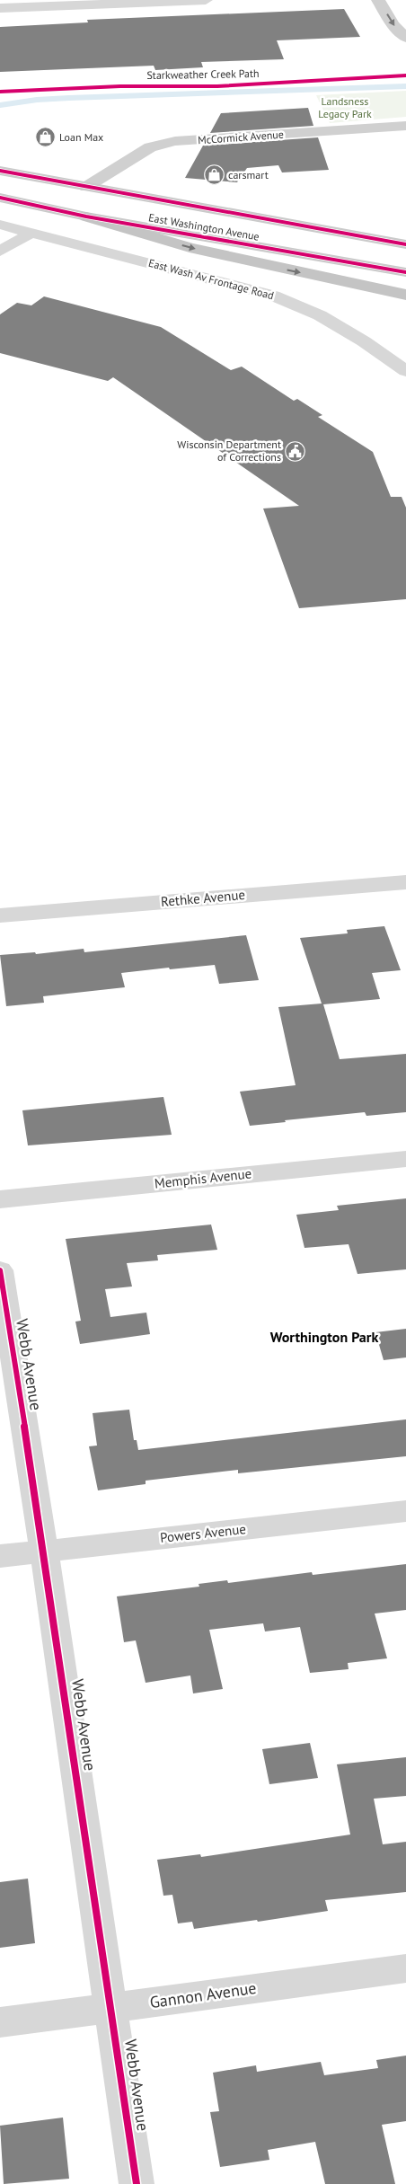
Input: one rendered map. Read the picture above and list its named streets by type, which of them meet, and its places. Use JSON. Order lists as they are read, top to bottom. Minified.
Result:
{"streets":{"main road":["East Washington Avenue"],"street":["McCormick Avenue","East Wash Av Frontage Road","Rethke Avenue","Memphis Avenue","Webb Avenue","Powers Avenue","Gannon Avenue"],"cycle path":["Starkweather Creek Path"]},"crossings":[["McCormick Avenue","East Washington Avenue"],["Webb Avenue","Powers Avenue"],["Webb Avenue","Gannon Avenue"]],"districts":["Worthington Park"],"parks":["Landsness Legacy Park"],"places":{"shop":["Loan Max","carsmart"],"public building":["Wisconsin Department of Corrections"]}}
